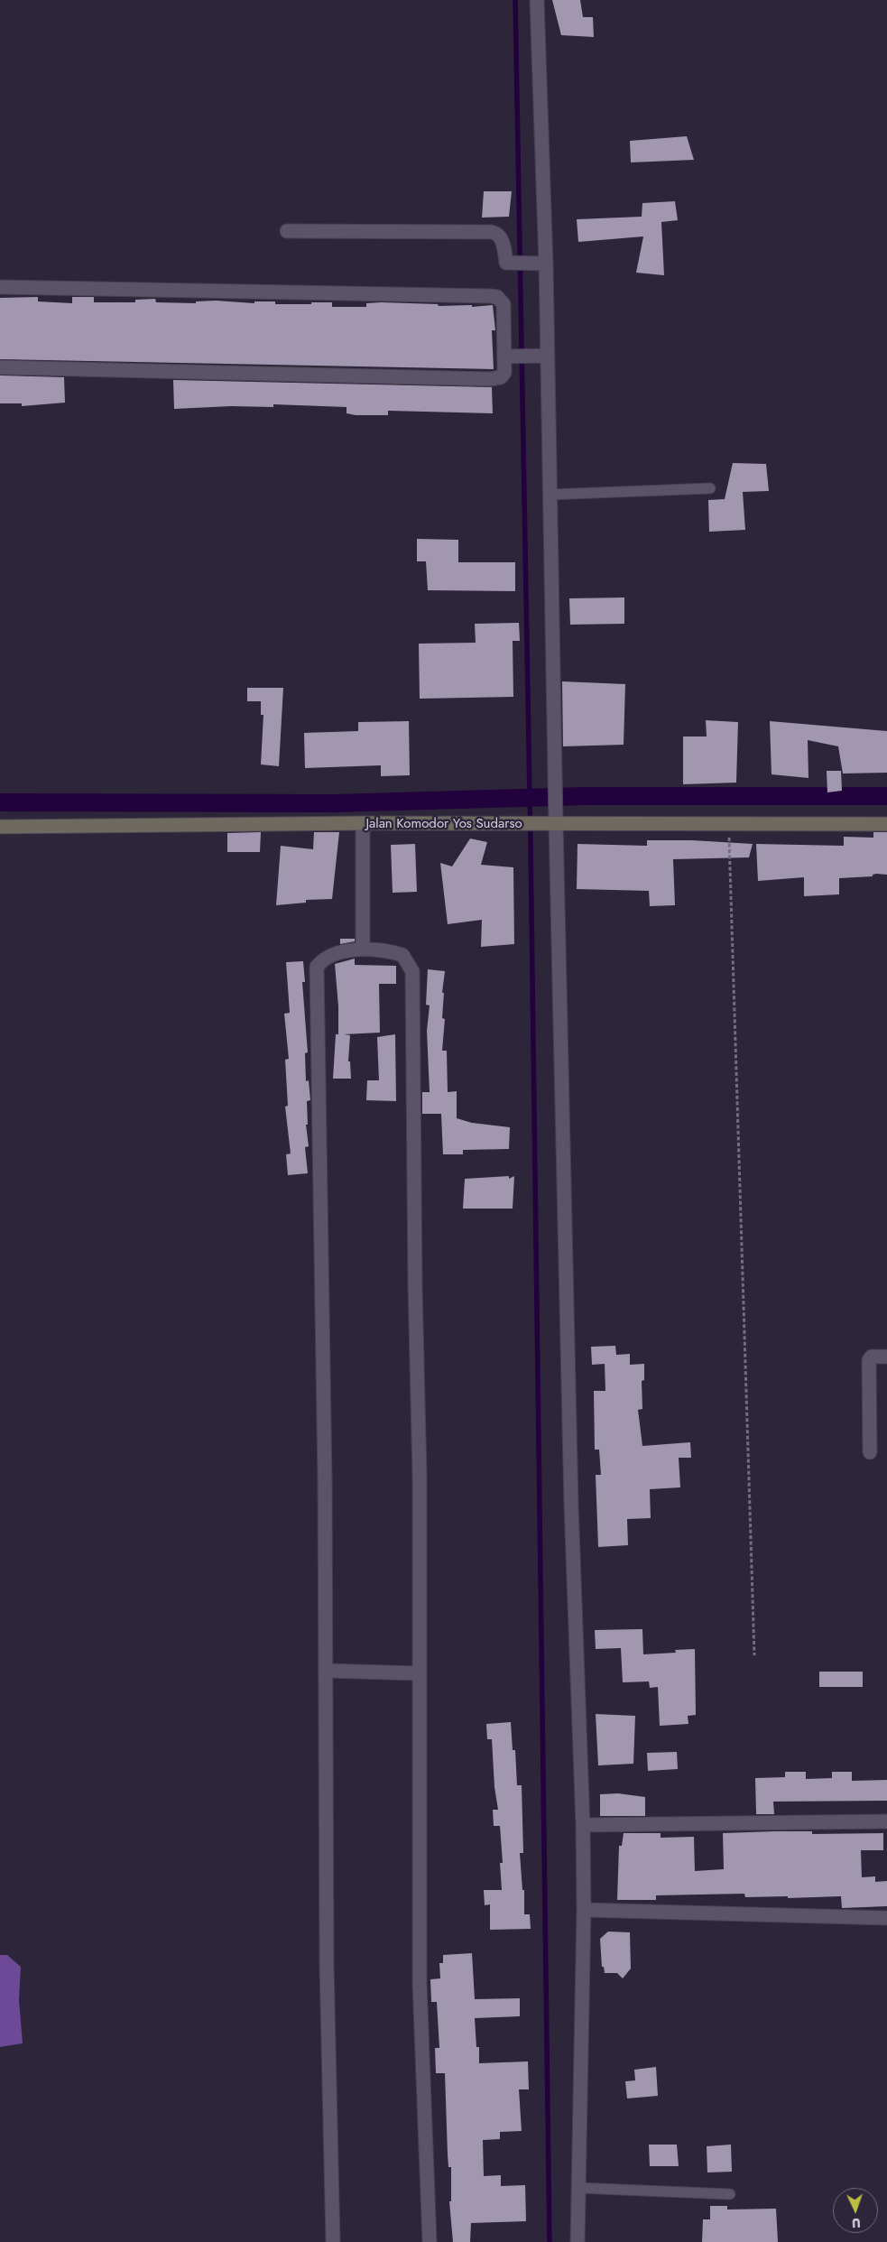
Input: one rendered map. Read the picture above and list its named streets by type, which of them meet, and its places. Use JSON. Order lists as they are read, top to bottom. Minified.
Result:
{"streets":{"street":["Jalan Komodor Yos Sudarso"]},"north":"bottom"}
